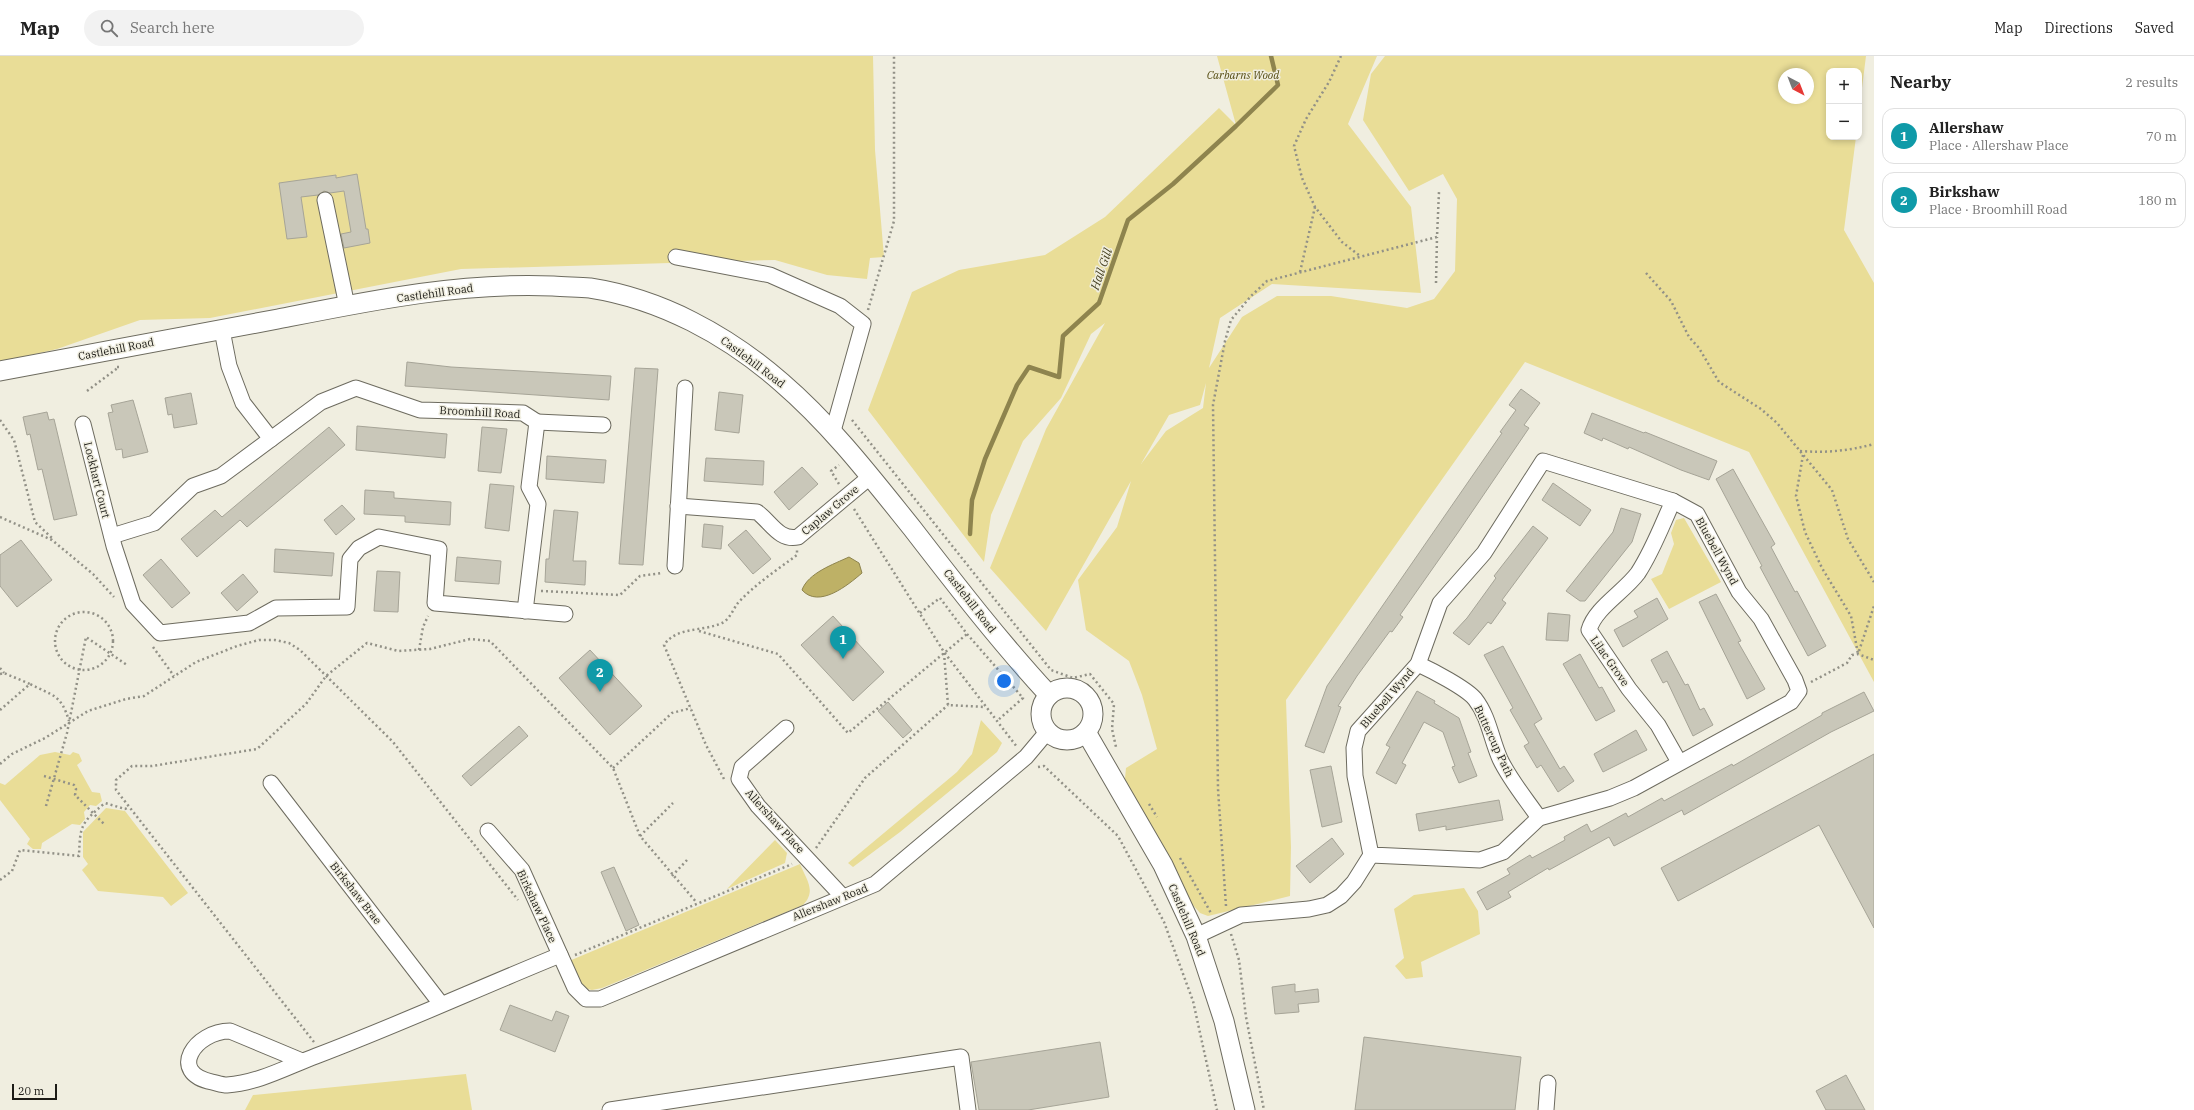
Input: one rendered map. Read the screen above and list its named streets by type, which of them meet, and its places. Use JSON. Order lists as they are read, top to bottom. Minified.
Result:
{"streets":{"main road":["Castlehill Road"],"street":["Broomhill Road","Lockhart Court","Caplaw Grove","Bluebell Wynd","Lilac Grove","Buttercup Path","Allershaw Place","Birkshaw Brae","Allershaw Road","Birkshaw Place"]},"crossings":[["Castlehill Road","Caplaw Grove"],["Castlehill Road","Allershaw Road"],["Broomhill Road","Lockhart Court"],["Bluebell Wynd","Lilac Grove"],["Bluebell Wynd","Buttercup Path"],["Allershaw Place","Allershaw Road"],["Allershaw Road","Birkshaw Place"]],"water":["Hall Gill"],"parks":["Carbarns Wood"],"scale_bar":"20 m","north":"bottom right","page":{"header":"Map","search":"Search here","nav":["Map","Directions","Saved"],"heading":["Nearby","2 results"],"map_buttons":["+","−"],"list":[{"mark":"1","name":"Allershaw","note":"Place · Allershaw Place","value":"70 m"},{"mark":"2","name":"Birkshaw","note":"Place · Broomhill Road","value":"180 m"}],"pins":["1","2"],"scale":"20 m"}}
